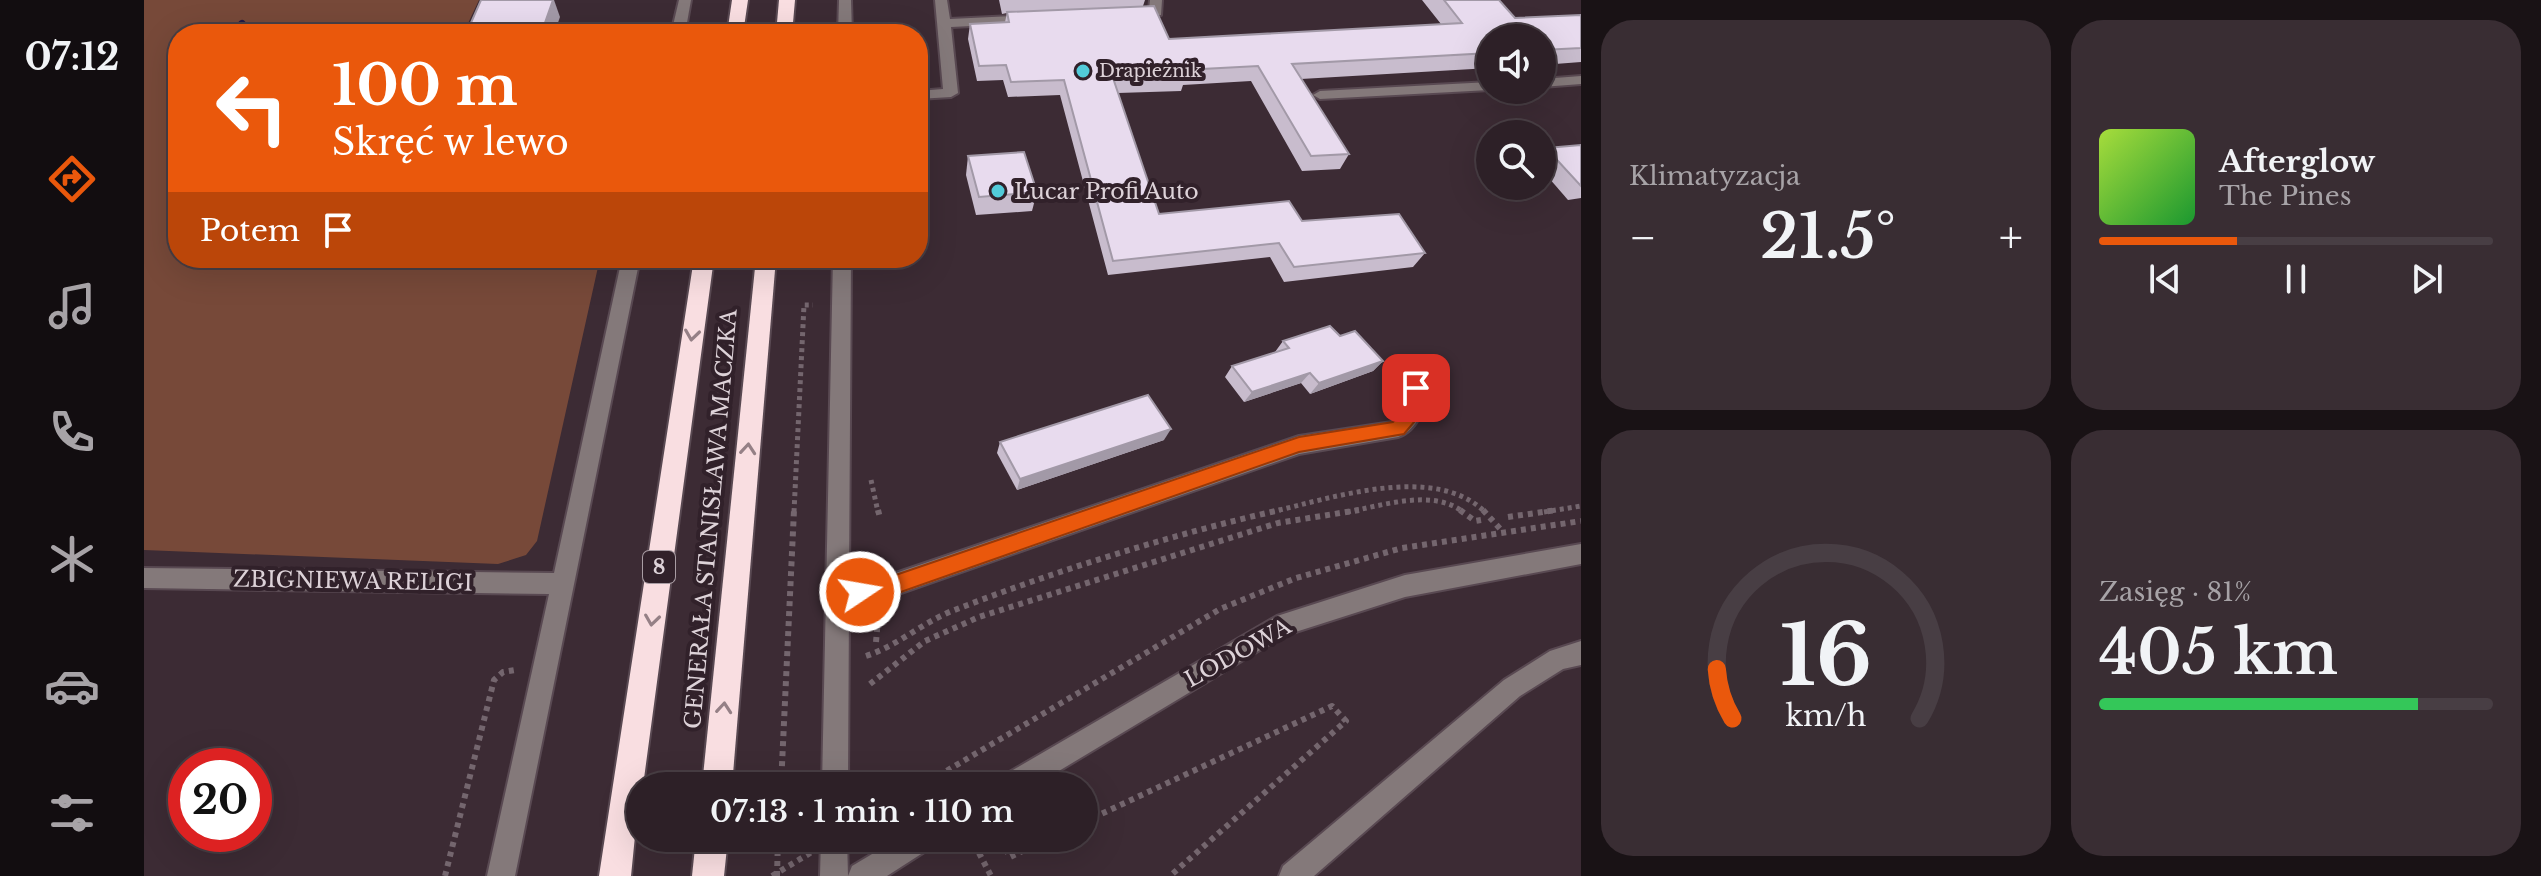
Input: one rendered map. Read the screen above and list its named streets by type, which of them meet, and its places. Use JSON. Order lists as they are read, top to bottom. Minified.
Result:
{"streets":{"highway":["GENERAŁA STANISŁAWA MACZKA","8"],"street":["ZBIGNIEWA RELIGI","LODOWA"]},"places":["Drapieżnik","Lucar Profi Auto"],"page":{"tabs":"07:12","tile":["Klimatyzacja",["Zasięg · 81%","405 km"]],"turn":["100 m","Skręć w lewo"],"song":["Afterglow","The Pines"],"then":"Potem","heat":["−","21.5°","+"],"limit":"20","trip":"07:13 · 1 min · 110 m","gauge":["16","km/h"]}}
